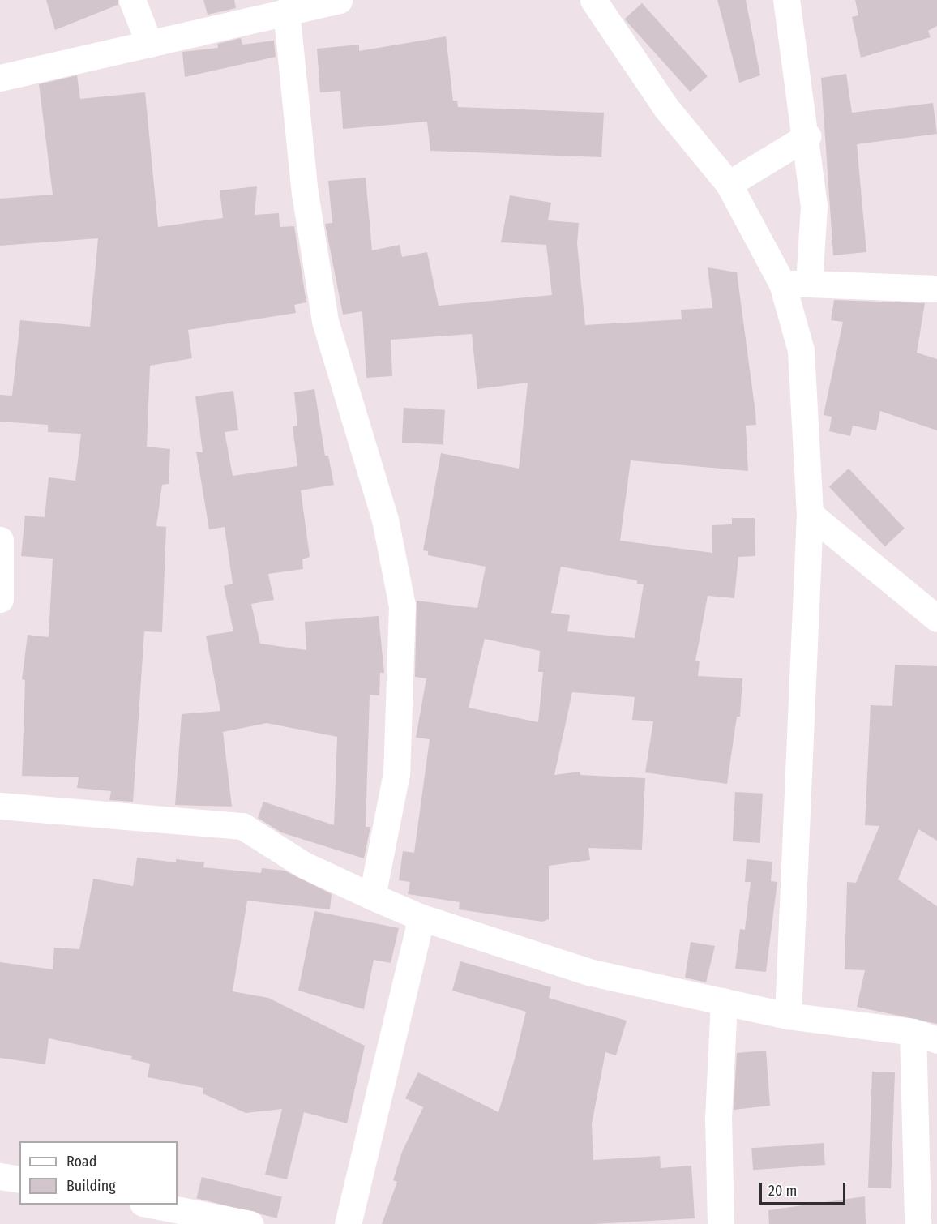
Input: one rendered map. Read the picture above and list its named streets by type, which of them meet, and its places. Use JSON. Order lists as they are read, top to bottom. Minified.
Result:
{"legend":["Road","Building"],"scale_bar":"20 m"}
